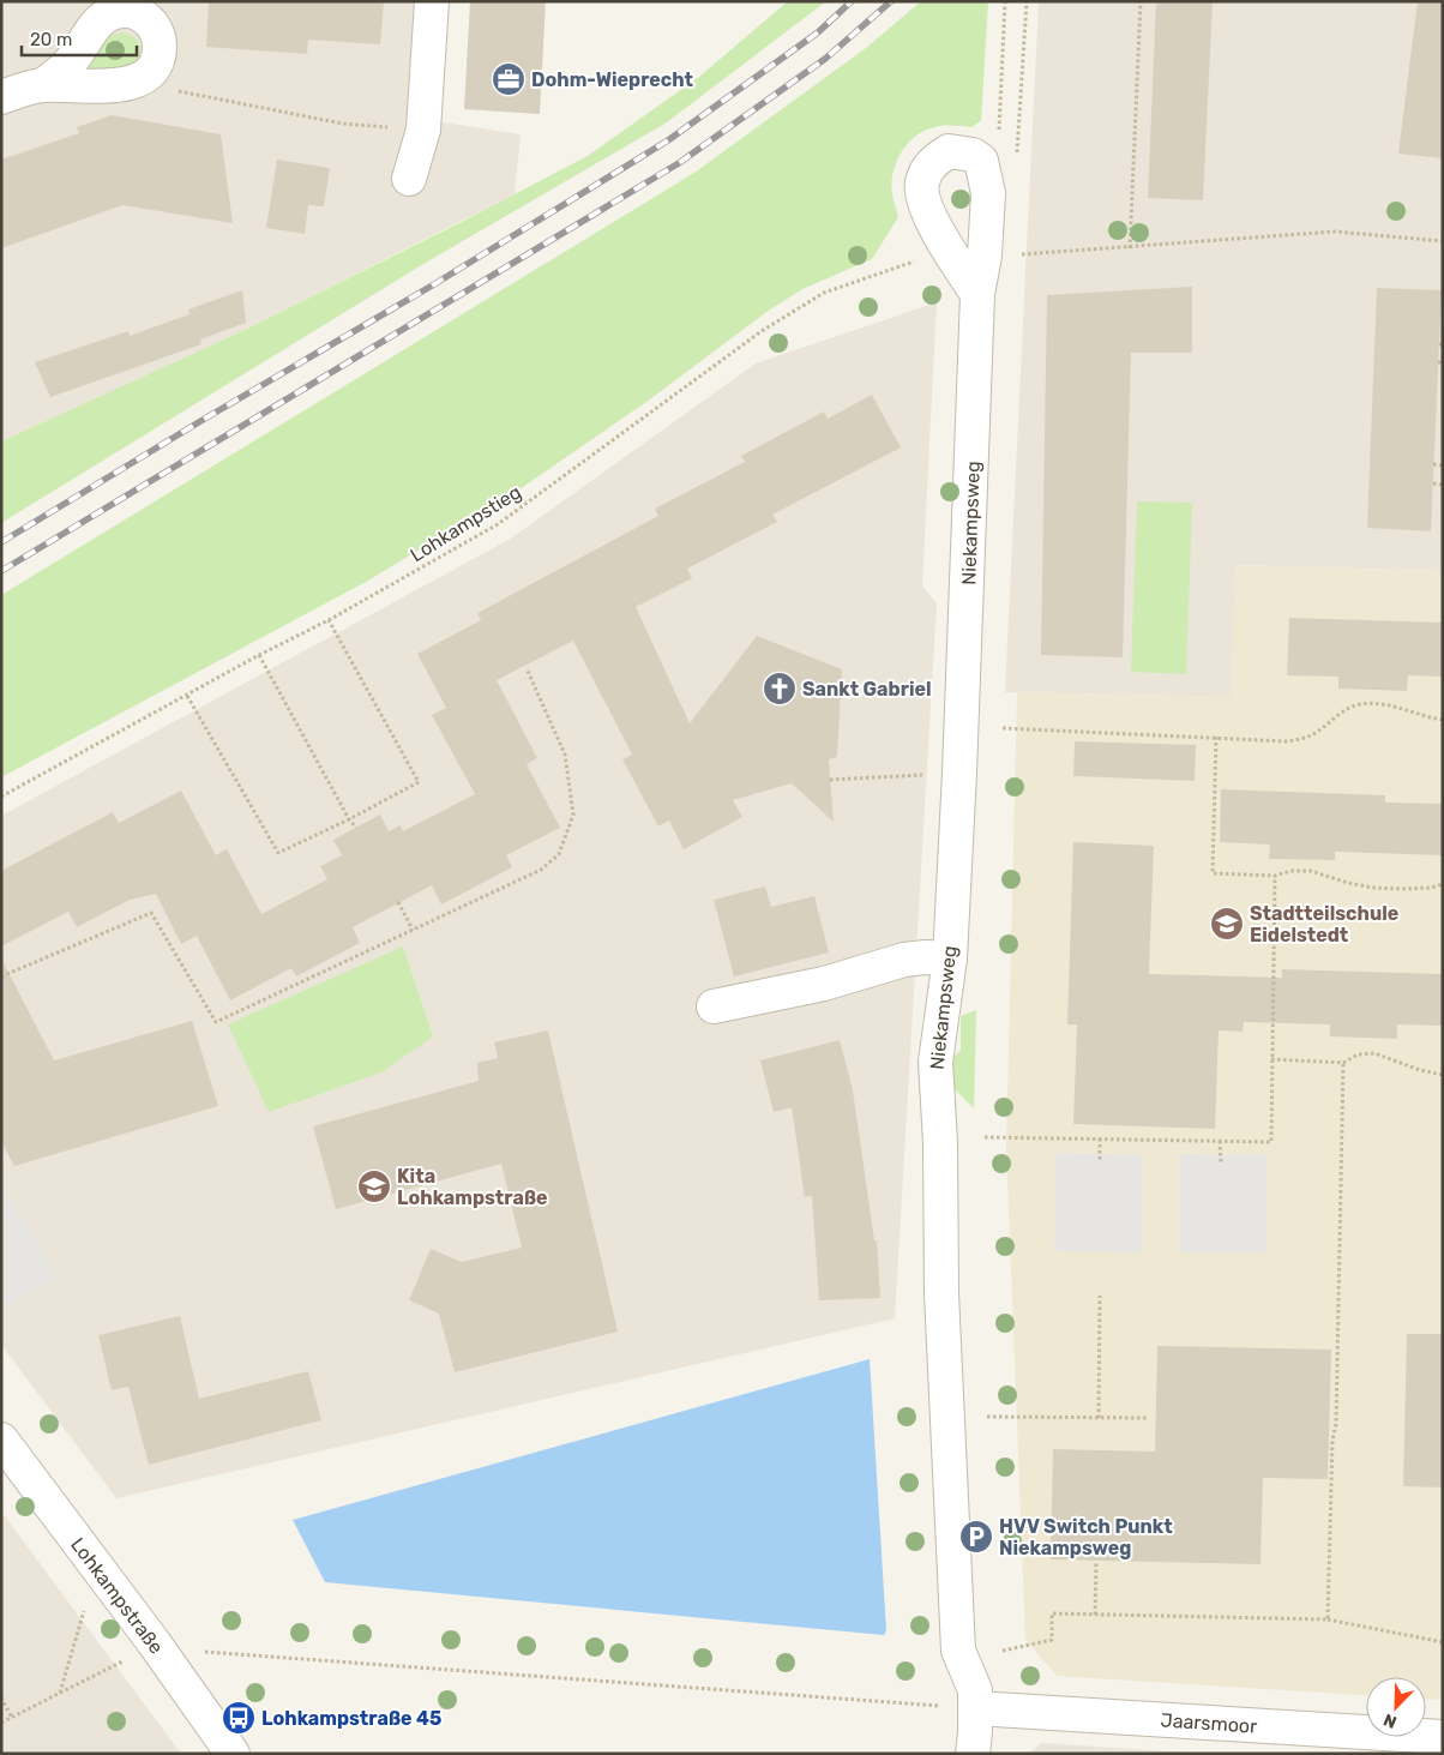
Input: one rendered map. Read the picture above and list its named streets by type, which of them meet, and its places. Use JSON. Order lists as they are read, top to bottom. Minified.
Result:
{"streets":{"street":["Niekampsweg","Lohkampstraße","Jaarsmoor"],"path":["Lohkampstieg"]},"crossings":[["Niekampsweg","Jaarsmoor"]],"places":{"office":["Dohm-Wieprecht"],"church":["Sankt Gabriel"],"school or university":["Stadtteilschule Eidelstedt","Kita Lohkampstraße"],"parking":["HVV Switch Punkt Niekampsweg"],"bus stop":["Lohkampstraße 45"]},"scale_bar":"20 m","north":"bottom left"}
